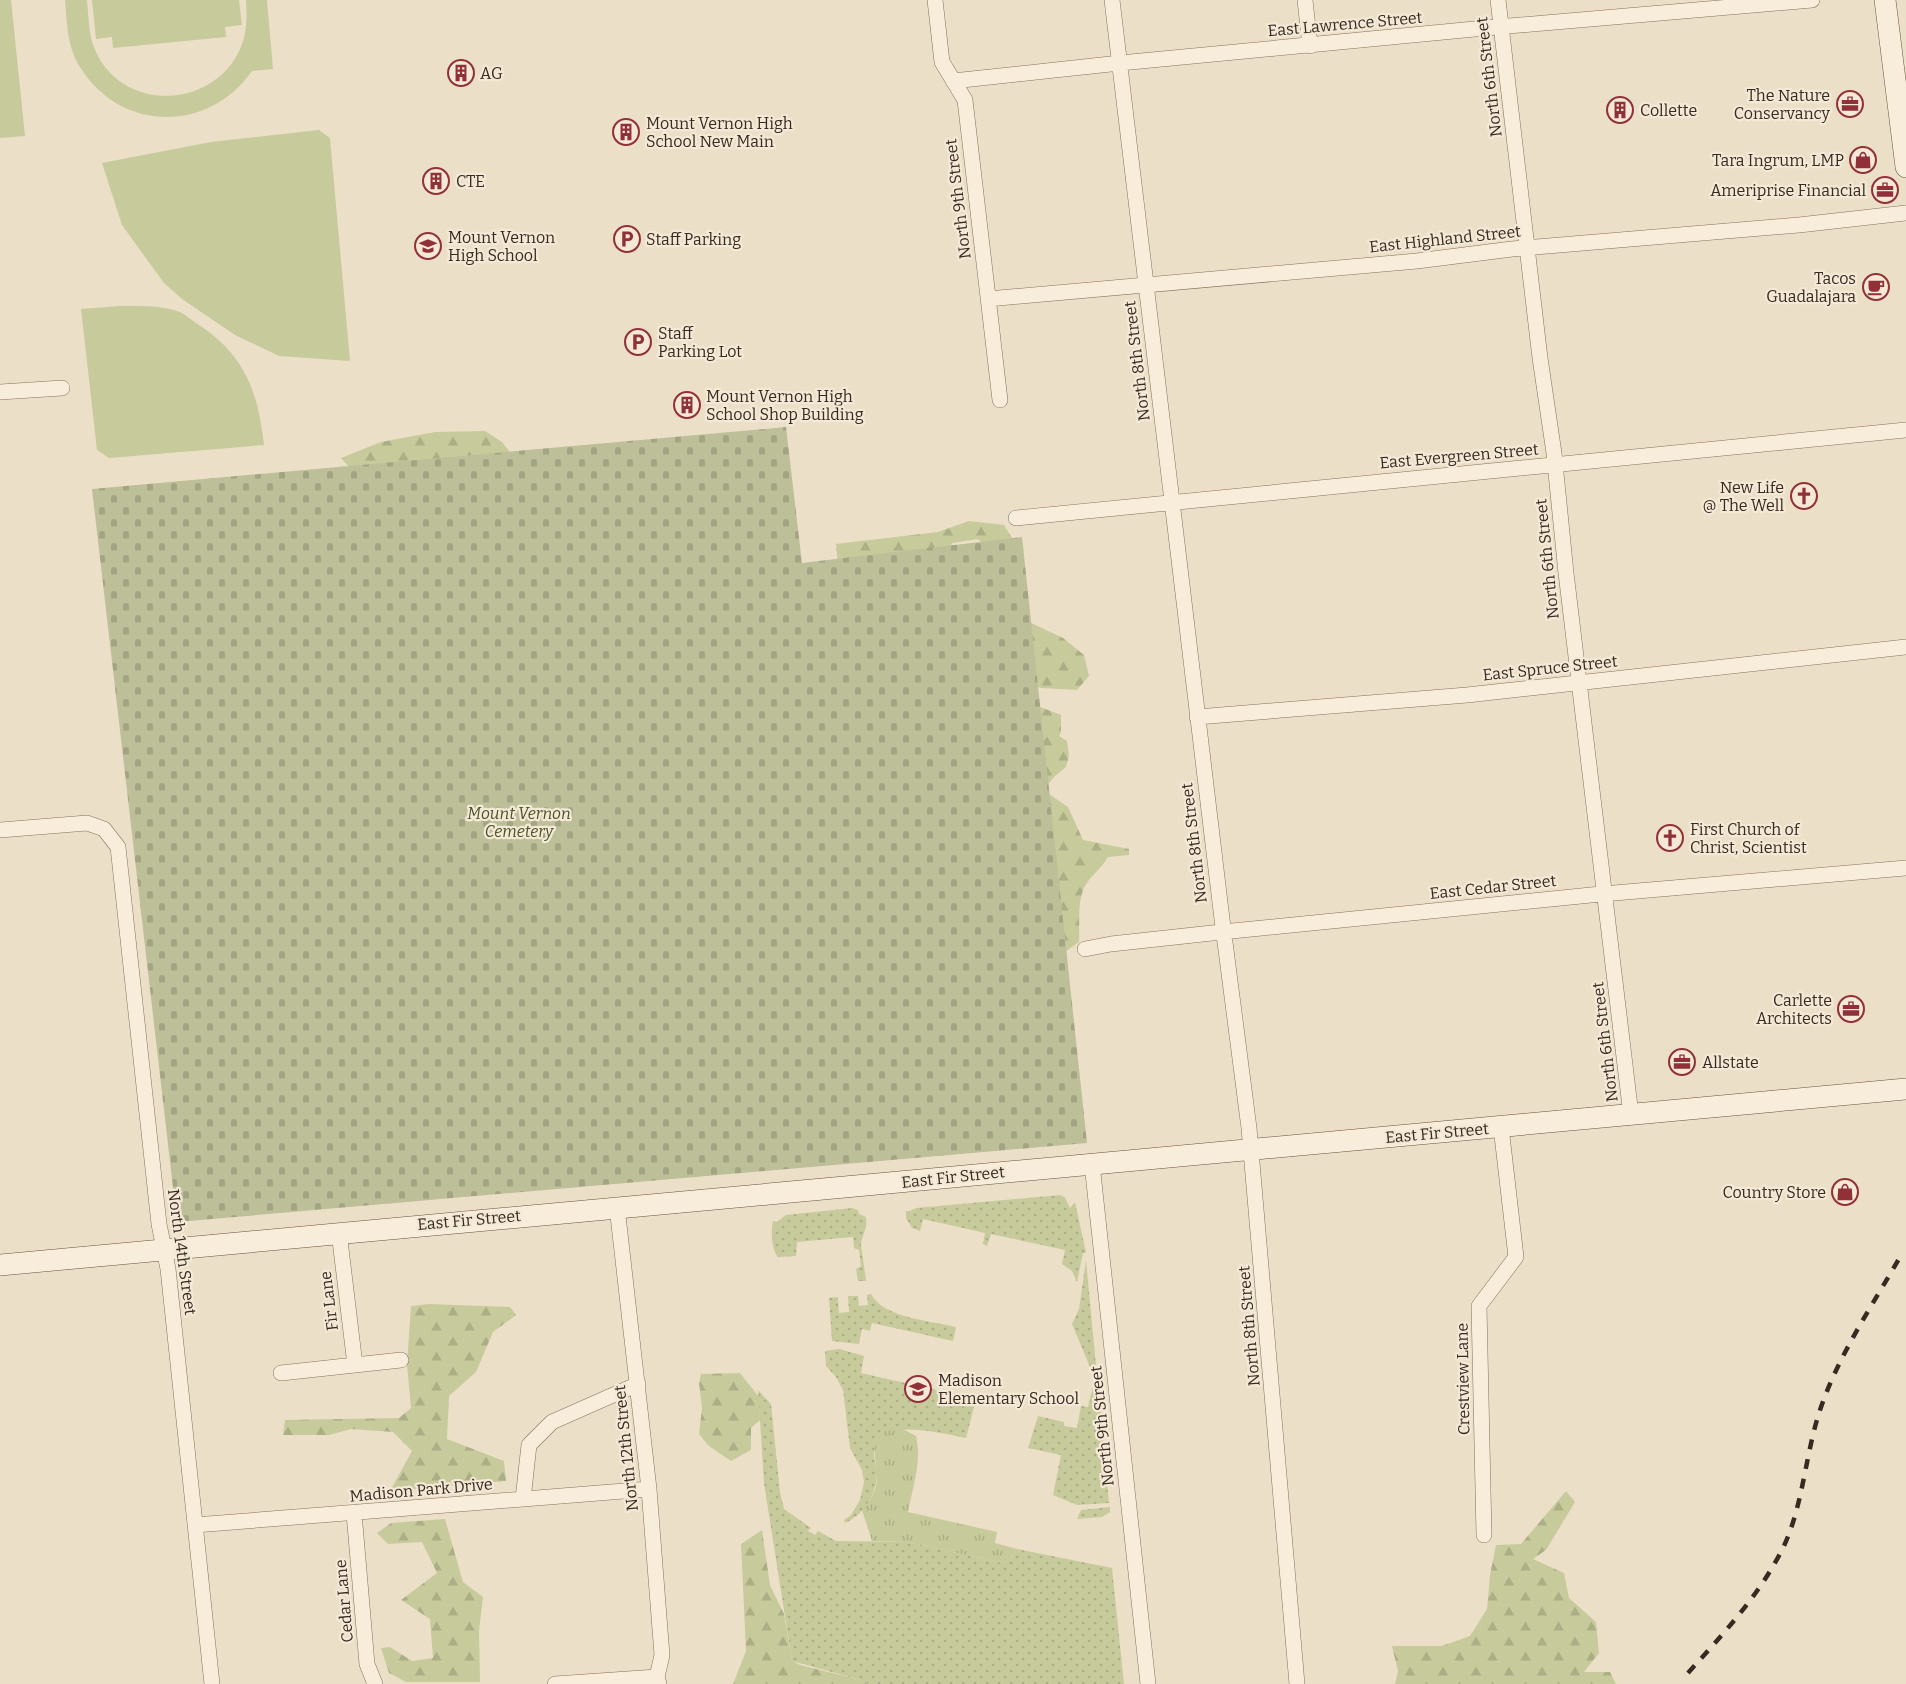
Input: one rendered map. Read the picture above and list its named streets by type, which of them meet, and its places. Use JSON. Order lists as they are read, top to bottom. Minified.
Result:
{"streets":{"street":["East Lawrence Street","North 6th Street","North 9th Street","East Highland Street","North 8th Street","East Evergreen Street","East Spruce Street","East Cedar Street","East Fir Street","North 14th Street","Fir Lane","Crestview Lane","North 12th Street","Madison Park Drive","Cedar Lane"]},"crossings":[["East Lawrence Street","North 6th Street"],["East Lawrence Street","North 9th Street"],["East Lawrence Street","North 8th Street"],["North 6th Street","East Highland Street"],["North 6th Street","East Evergreen Street"],["North 6th Street","East Spruce Street"],["North 6th Street","East Cedar Street"],["North 6th Street","East Fir Street"],["North 9th Street","East Highland Street"],["North 9th Street","East Fir Street"],["East Highland Street","North 8th Street"],["North 8th Street","East Evergreen Street"],["North 8th Street","East Spruce Street"],["North 8th Street","East Cedar Street"],["North 8th Street","East Fir Street"],["East Fir Street","North 14th Street"],["East Fir Street","Fir Lane"],["East Fir Street","Crestview Lane"],["East Fir Street","North 12th Street"],["North 14th Street","Madison Park Drive"],["North 12th Street","Madison Park Drive"],["Madison Park Drive","Cedar Lane"]],"parks":["Mount Vernon Cemetery"],"places":{"building":["AG","Collette","Mount Vernon High School New Main","CTE","Mount Vernon High School Shop Building"],"office":["The Nature Conservancy","Ameriprise Financial","Carlette Architects","Allstate"],"shop":["Tara Ingrum, LMP","Country Store"],"parking":["Staff Parking","Staff Parking Lot"],"school or university":["Mount Vernon High School","Madison Elementary School"],"cafe":["Tacos Guadalajara"],"church":["New Life @ The Well","First Church of Christ, Scientist"]}}
